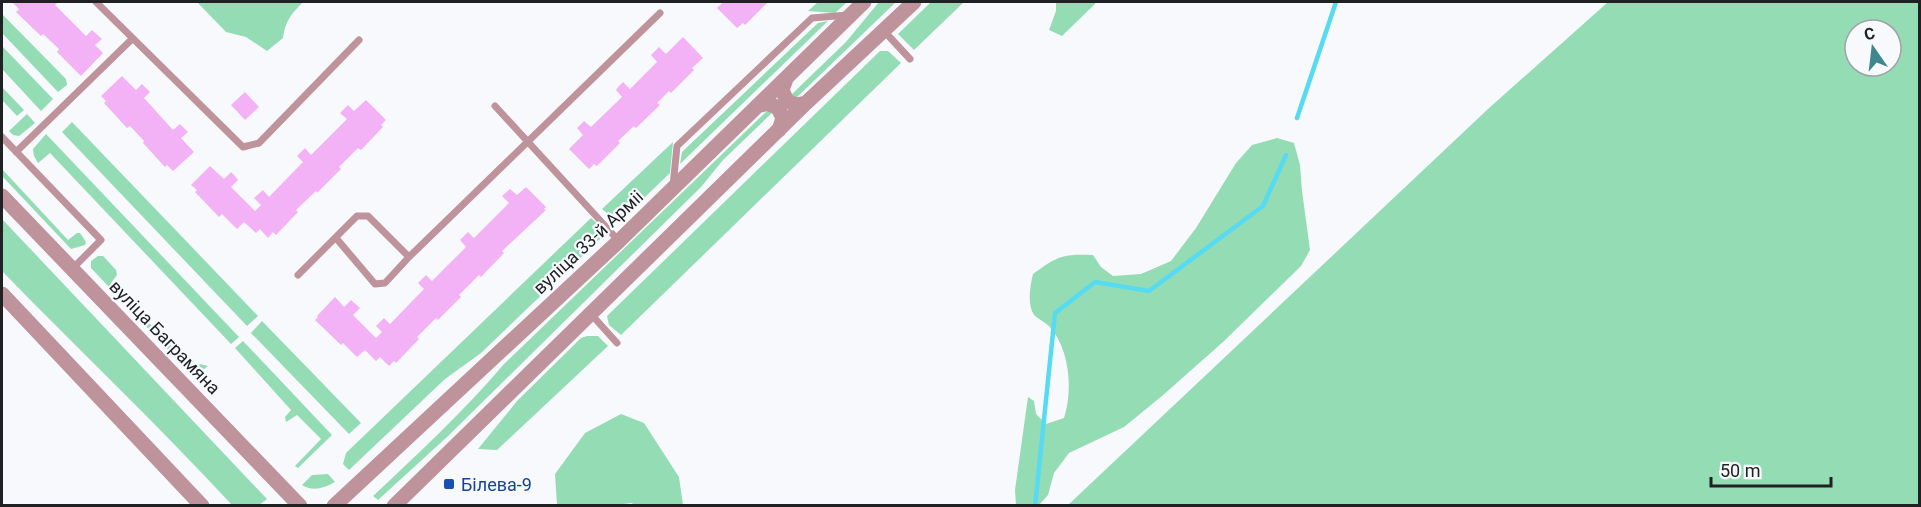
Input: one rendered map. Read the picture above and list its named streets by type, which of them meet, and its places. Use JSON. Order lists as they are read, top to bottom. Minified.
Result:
{"streets":{"street":["вуліца 33-й Арміі","вуліца Баграмяна"]},"places":{"transit":["Білева-9"]},"scale_bar":"50 m","north":"top"}
